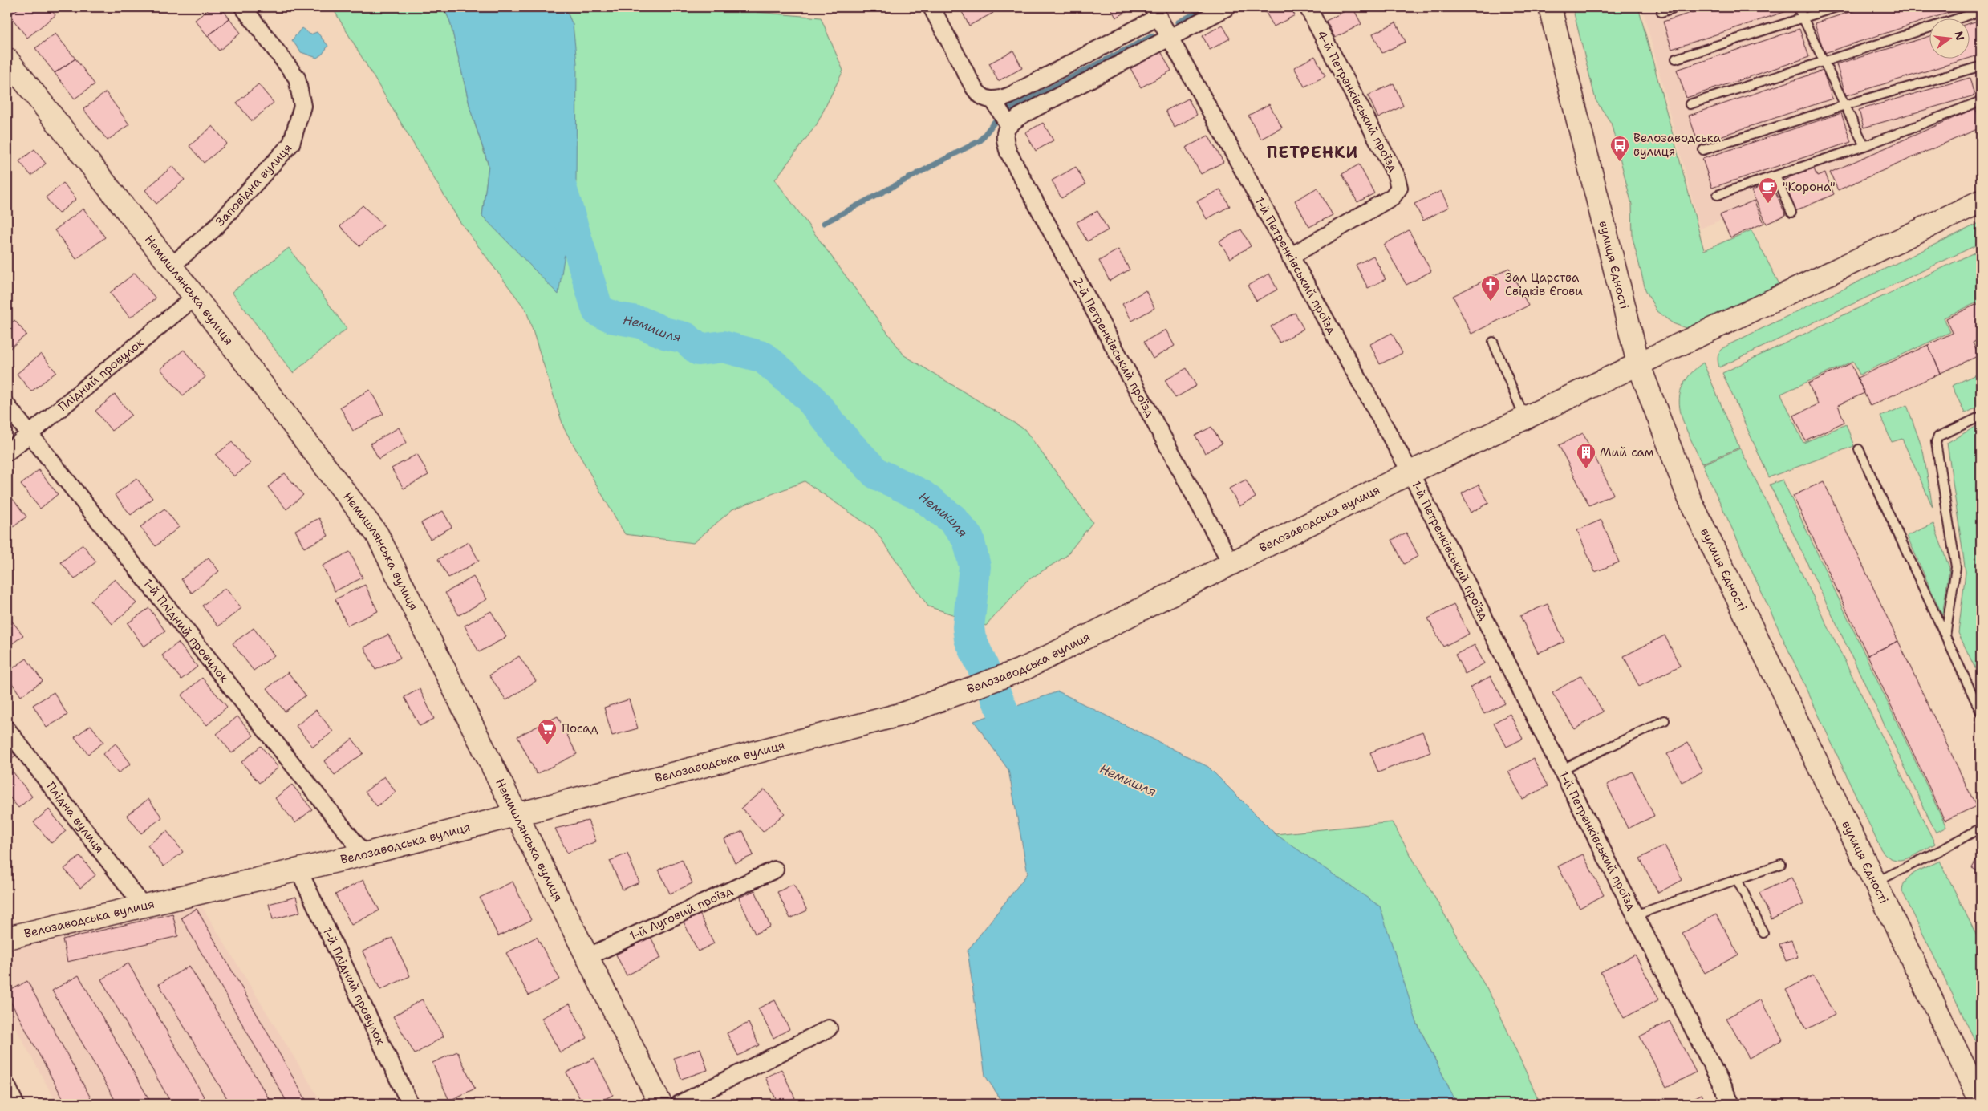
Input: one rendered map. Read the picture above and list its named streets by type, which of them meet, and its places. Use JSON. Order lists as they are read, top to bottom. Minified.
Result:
{"streets":{"street":["4-й Петренківський проїзд","Заповідна вулиця","вулиця Єдності","1-й Петренківський проїзд","Немишлянська вулиця","2-й Петренківський проїзд","Плідний провулок","Велозаводська вулиця","1-й Плідний провулок","Плідна вулиця","1-й Луговий проїзд"]},"crossings":[["4-й Петренківський проїзд","1-й Петренківський проїзд"],["Заповідна вулиця","Немишлянська вулиця"],["вулиця Єдності","Велозаводська вулиця"],["1-й Петренківський проїзд","Велозаводська вулиця"],["Немишлянська вулиця","Плідний провулок"],["Немишлянська вулиця","Велозаводська вулиця"],["Немишлянська вулиця","1-й Луговий проїзд"],["2-й Петренківський проїзд","Велозаводська вулиця"],["Плідний провулок","1-й Плідний провулок"],["Велозаводська вулиця","1-й Плідний провулок"],["Велозаводська вулиця","Плідна вулиця"]],"districts":["ПЕТРЕНКИ"],"water":["Немишля"],"places":{"bus stop":["Велозаводська вулиця"],"cafe":["\"Корона\""],"church":["Зал Царства Свідків Єгови"],"building":["Мий сам"],"supermarket":["Посад"]},"north":"right"}
